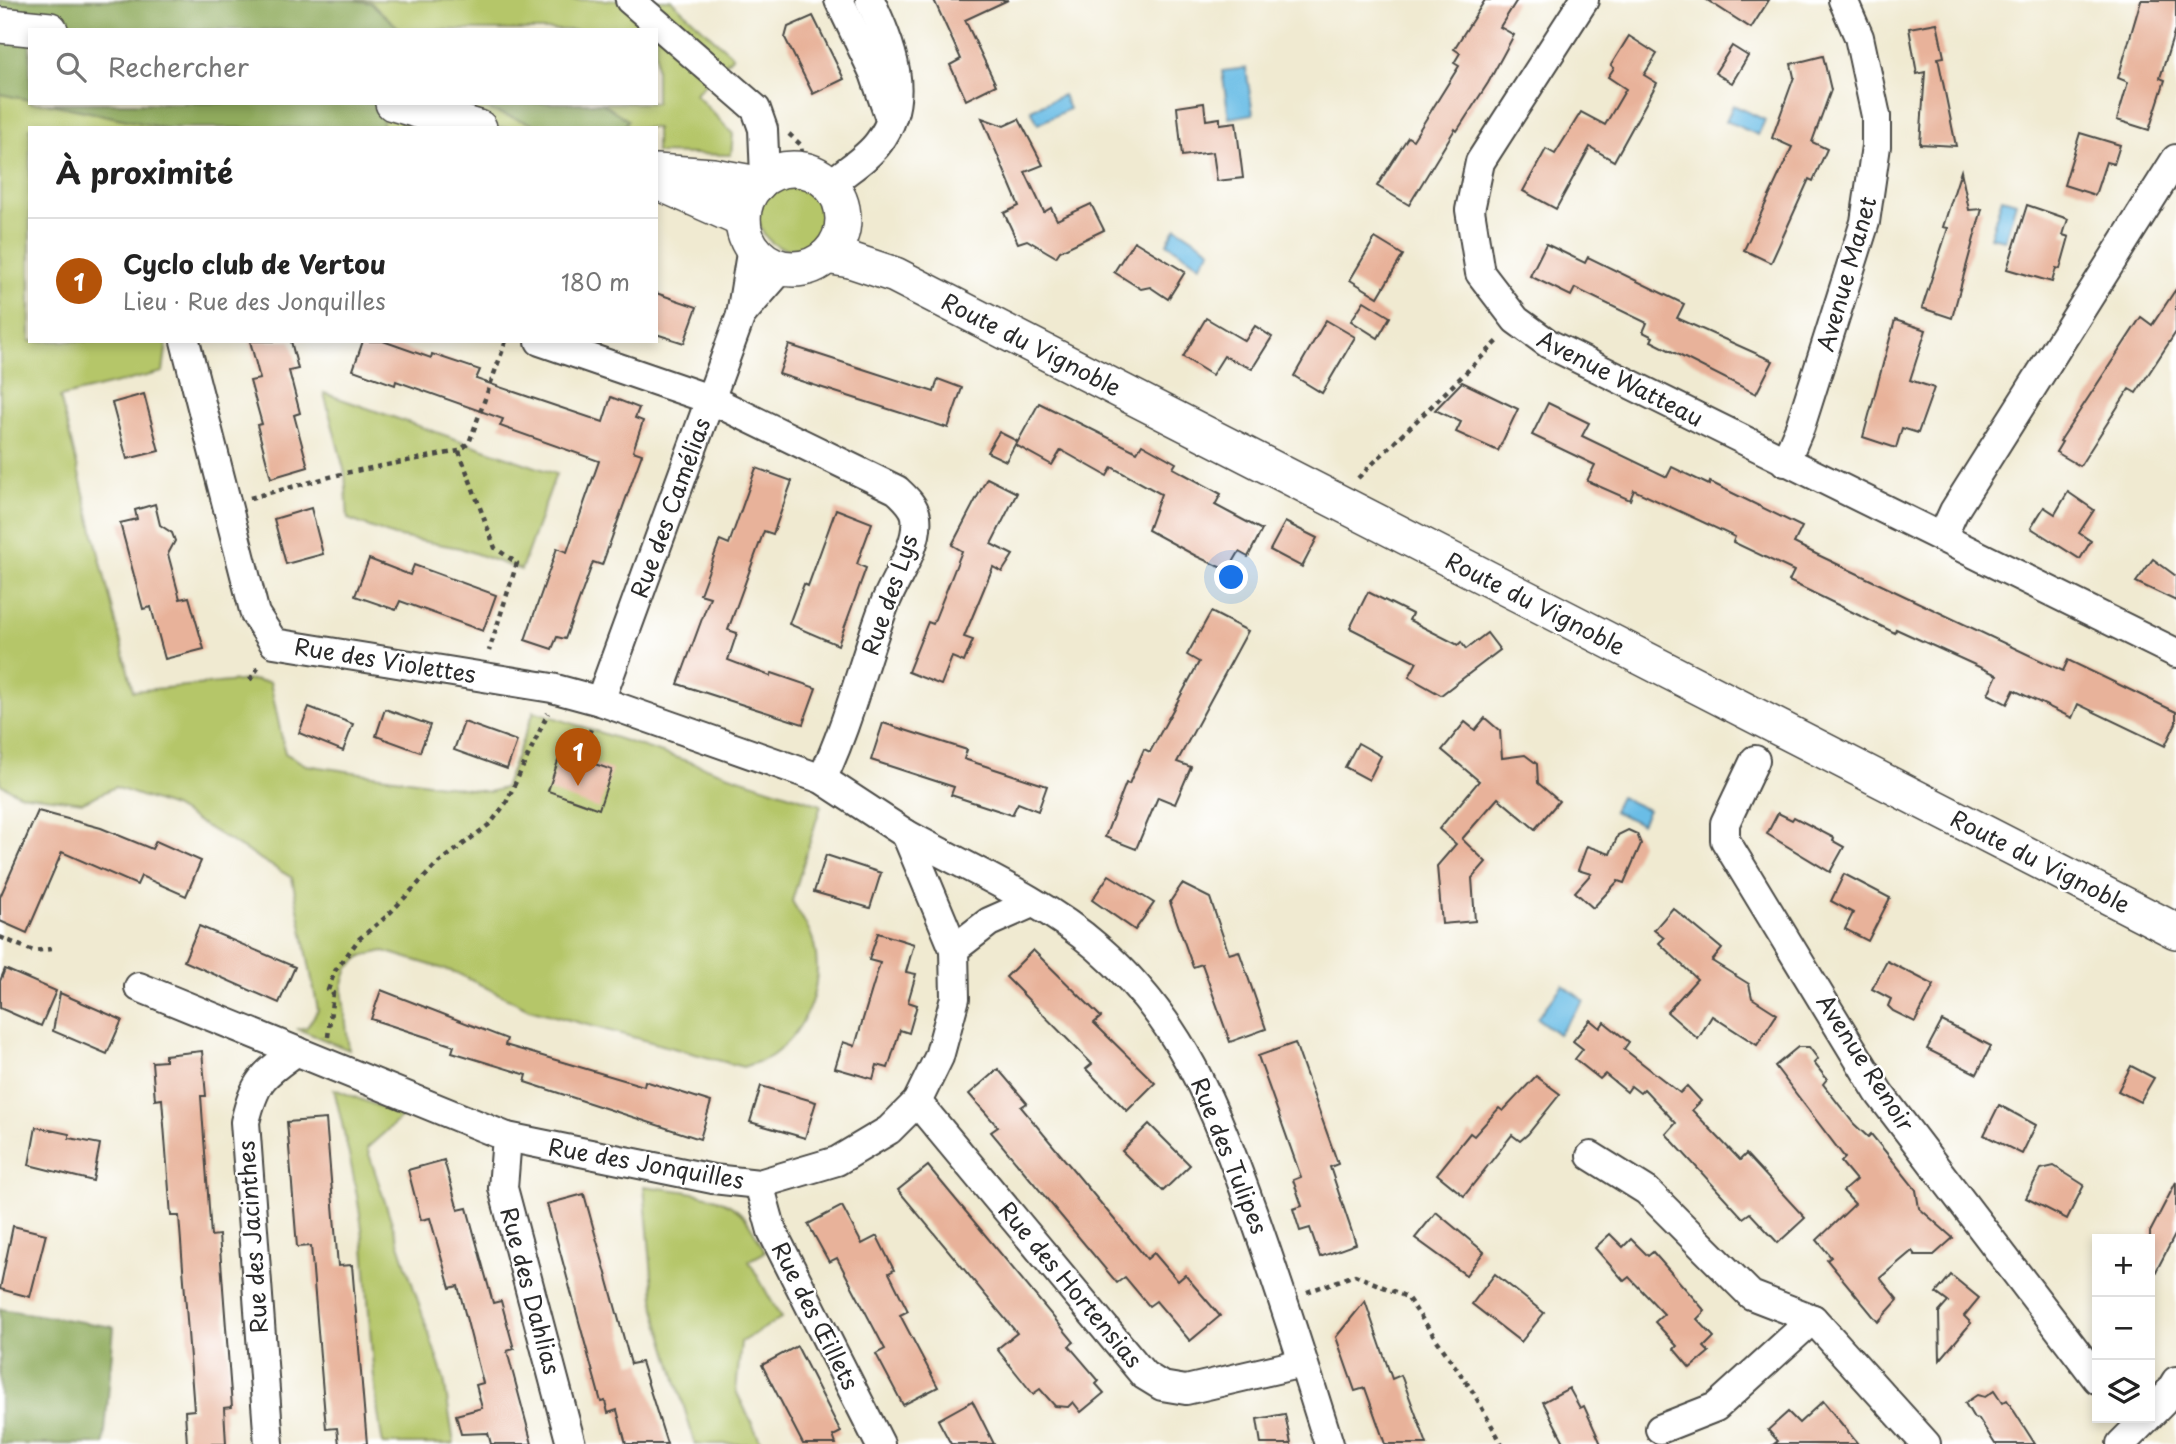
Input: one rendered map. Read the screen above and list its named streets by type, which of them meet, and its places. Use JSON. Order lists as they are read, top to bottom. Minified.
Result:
{"streets":{"street":["Avenue Manet","Route du Vignoble","Avenue Watteau","Rue des Camélias","Rue des Lys","Rue des Violettes","Avenue Renoir","Rue des Tulipes","Rue des Jonquilles","Rue des Jacinthes","Rue des Hortensias","Rue des Dahlias","Rue des Œillets"]},"crossings":[["Avenue Manet","Avenue Watteau"],["Route du Vignoble","Rue des Camélias"],["Rue des Camélias","Rue des Lys"],["Rue des Camélias","Rue des Violettes"],["Rue des Tulipes","Rue des Jonquilles"],["Rue des Tulipes","Rue des Hortensias"],["Rue des Jonquilles","Rue des Jacinthes"],["Rue des Jonquilles","Rue des Hortensias"],["Rue des Jonquilles","Rue des Dahlias"],["Rue des Jonquilles","Rue des Œillets"]],"page":{"search":"Rechercher","heading":"À proximité","list":[{"mark":"1","name":"Cyclo club de Vertou","note":"Lieu · Rue des Jonquilles","value":"180 m"}],"pins":"1","map_buttons":["+","−"]}}
